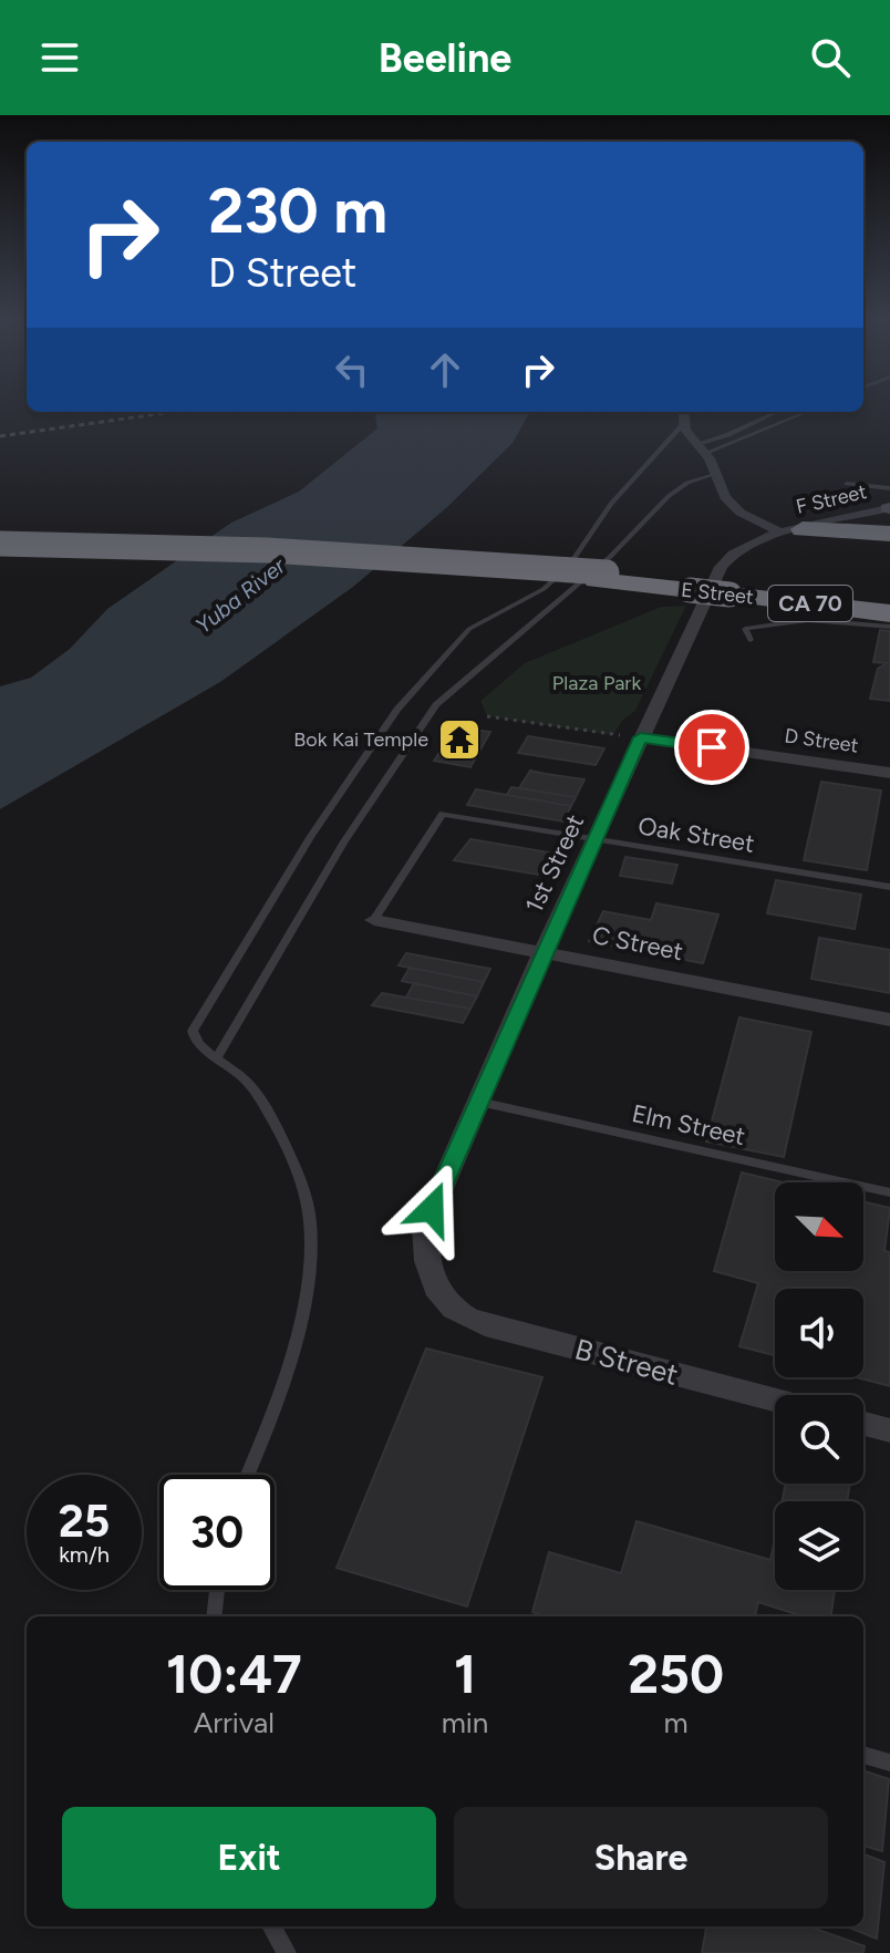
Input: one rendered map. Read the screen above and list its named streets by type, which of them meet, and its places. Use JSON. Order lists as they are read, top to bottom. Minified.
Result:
{"streets":{"highway":["E Street","CA 70"],"street":["D Street","1st Street","C Street","B Street"],"lane":["Oak Street","Elm Street"]},"crossings":[["E Street","CA 70"],["D Street","1st Street"],["Oak Street","1st Street"],["Oak Street","C Street"],["1st Street","C Street"],["1st Street","Elm Street"],["1st Street","B Street"]],"water":["Yuba River"],"parks":["Plaza Park"],"places":{"temple":["Bok Kai Temple"]},"north":"bottom right","page":{"header":"Beeline","turn":["230 m","D Street"],"speed":"25 km/h","limit":"30","eta":["10:47","Arrival","1","min","250","m"],"buttons":["Exit","Share"]}}
